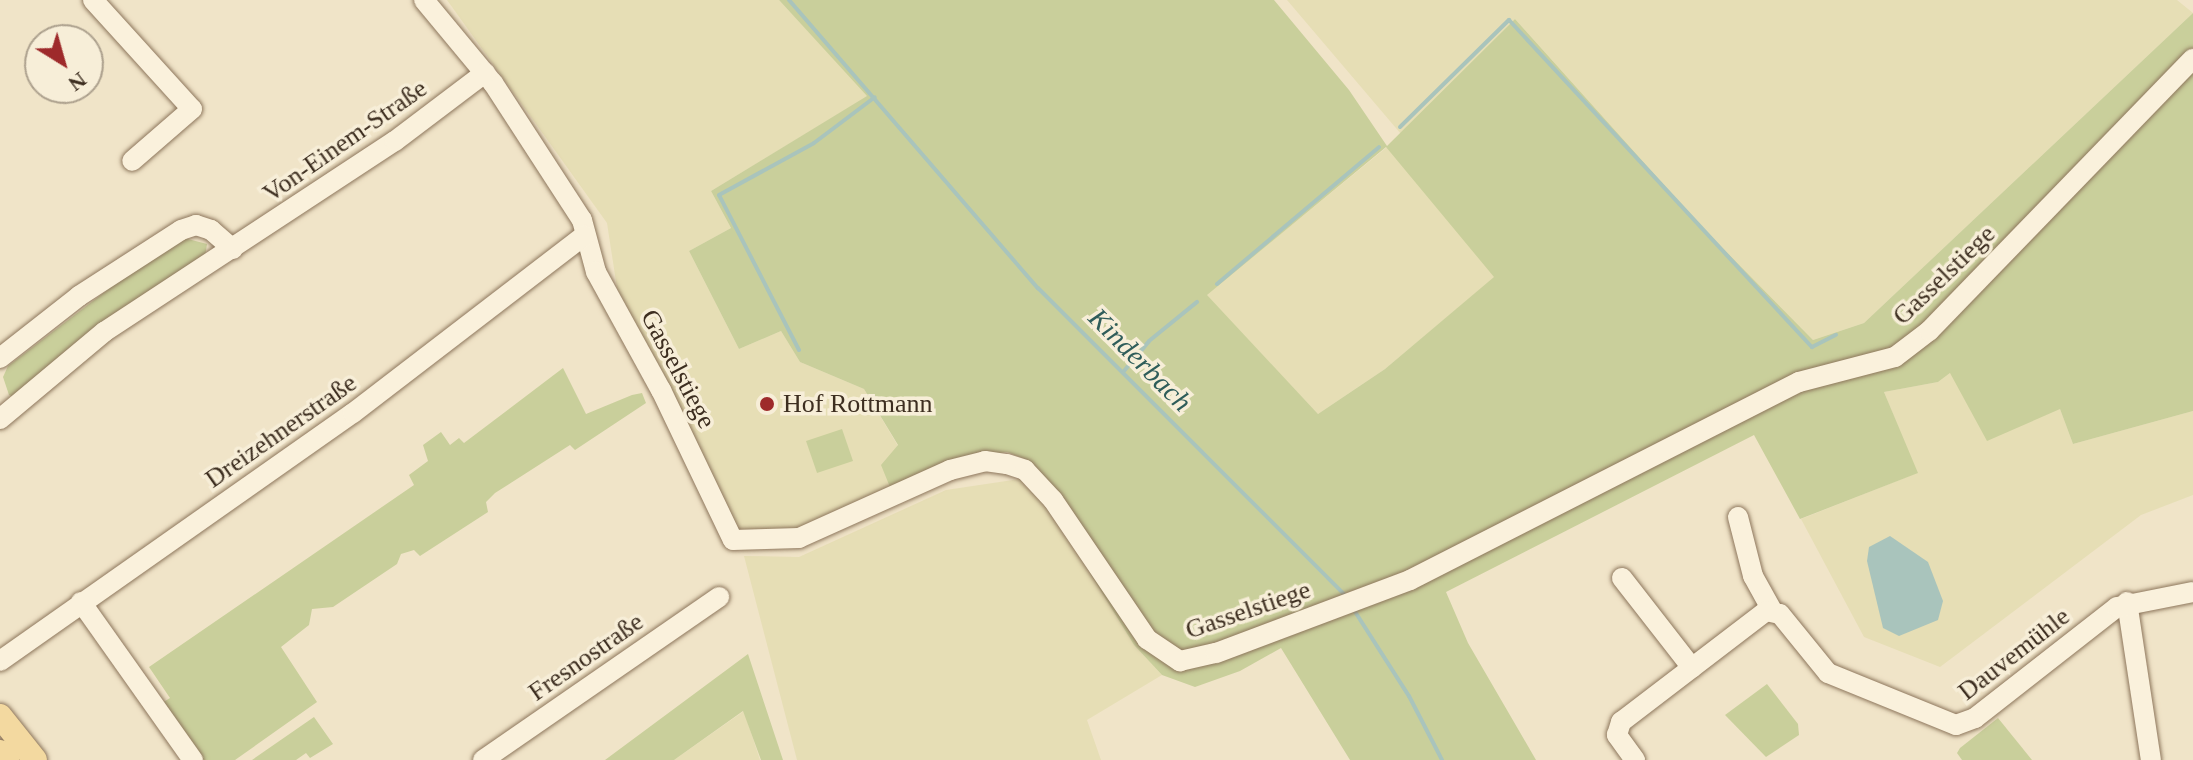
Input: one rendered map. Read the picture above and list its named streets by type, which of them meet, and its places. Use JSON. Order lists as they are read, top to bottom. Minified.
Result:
{"streets":{"street":["Von-Einem-Straße","Gasselstiege","Dreizehnerstraße","Dauvemühle","Fresnostraße"]},"crossings":[["Von-Einem-Straße","Gasselstiege"],["Gasselstiege","Dreizehnerstraße"]],"water":["Kinderbach"],"places":["Hof Rottmann"],"north":"bottom right"}
